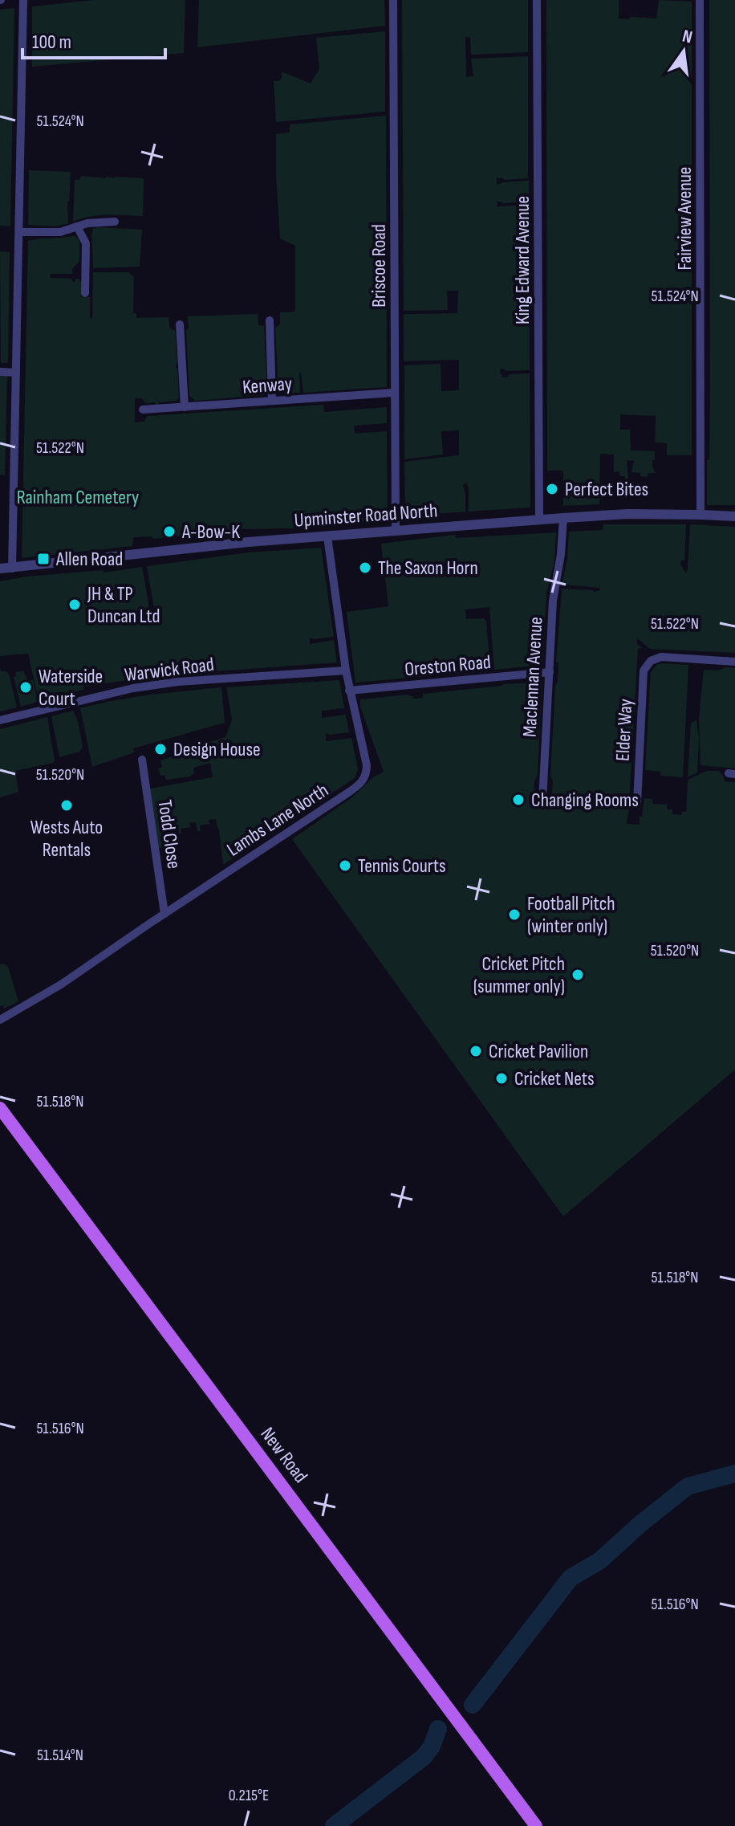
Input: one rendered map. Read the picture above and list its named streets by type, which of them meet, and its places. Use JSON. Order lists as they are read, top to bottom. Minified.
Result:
{"streets":{"main road":["New Road"],"street":["Fairview Avenue","King Edward Avenue","Briscoe Road","Kenway","Upminster Road North","Oreston Road","Warwick Road","Maclennan Avenue","Elder Way","Lambs Lane North","Todd Close"]},"crossings":[["Fairview Avenue","Upminster Road North"],["King Edward Avenue","Upminster Road North"],["Briscoe Road","Kenway"],["Briscoe Road","Upminster Road North"],["Upminster Road North","Maclennan Avenue"],["Upminster Road North","Lambs Lane North"],["Oreston Road","Maclennan Avenue"],["Oreston Road","Lambs Lane North"],["Warwick Road","Lambs Lane North"],["Lambs Lane North","Todd Close"]],"parks":["Rainham Cemetery"],"places":{"other":["Perfect Bites","A-Bow-K","The Saxon Horn","JH & TP Duncan Ltd","Waterside Court","Design House","Changing Rooms","Wests Auto Rentals","Tennis Courts","Football Pitch (winter only)","Cricket Pitch (summer only)","Cricket Pavilion","Cricket Nets"],"transit":["Allen Road"]},"scale_bar":"100 m","north":"top","coordinates":["51.524°N","51.522°N","51.520°N","51.518°N","51.516°N","51.514°N","0.215°E"]}
